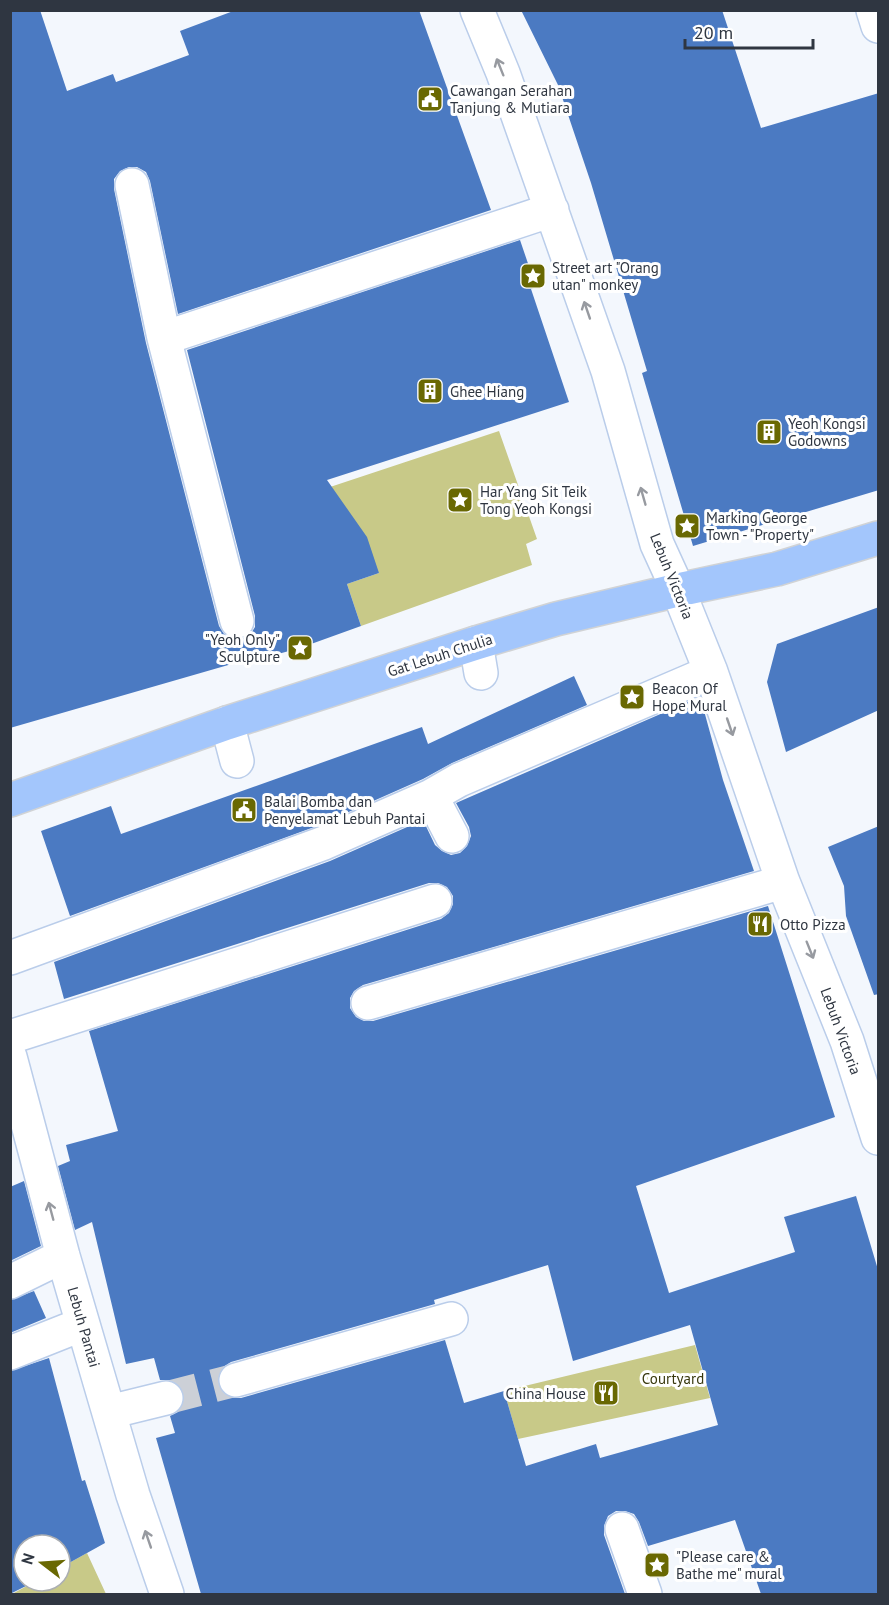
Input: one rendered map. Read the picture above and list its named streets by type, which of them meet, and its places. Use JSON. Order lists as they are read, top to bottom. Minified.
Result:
{"streets":{"main road":["Gat Lebuh Chulia"],"street":["Lebuh Victoria","Lebuh Pantai"]},"crossings":[["Lebuh Victoria","Gat Lebuh Chulia"]],"one_way":["Lebuh Pantai"],"parks":["Courtyard"],"places":{"public building":["Cawangan Serahan Tanjung & Mutiara","Balai Bomba dan Penyelamat Lebuh Pantai"],"place":["Street art \"Orang utan\" monkey","Har Yang Sit Teik Tong Yeoh Kongsi","Marking George Town - \"Property\"","\"Yeoh Only\" Sculpture","Beacon Of Hope Mural","\"Please care & Bathe me\" mural"],"building":["Ghee Hiang","Yeoh Kongsi Godowns"],"restaurant":["Otto Pizza","China House"]},"scale_bar":"20 m","north":"left"}
